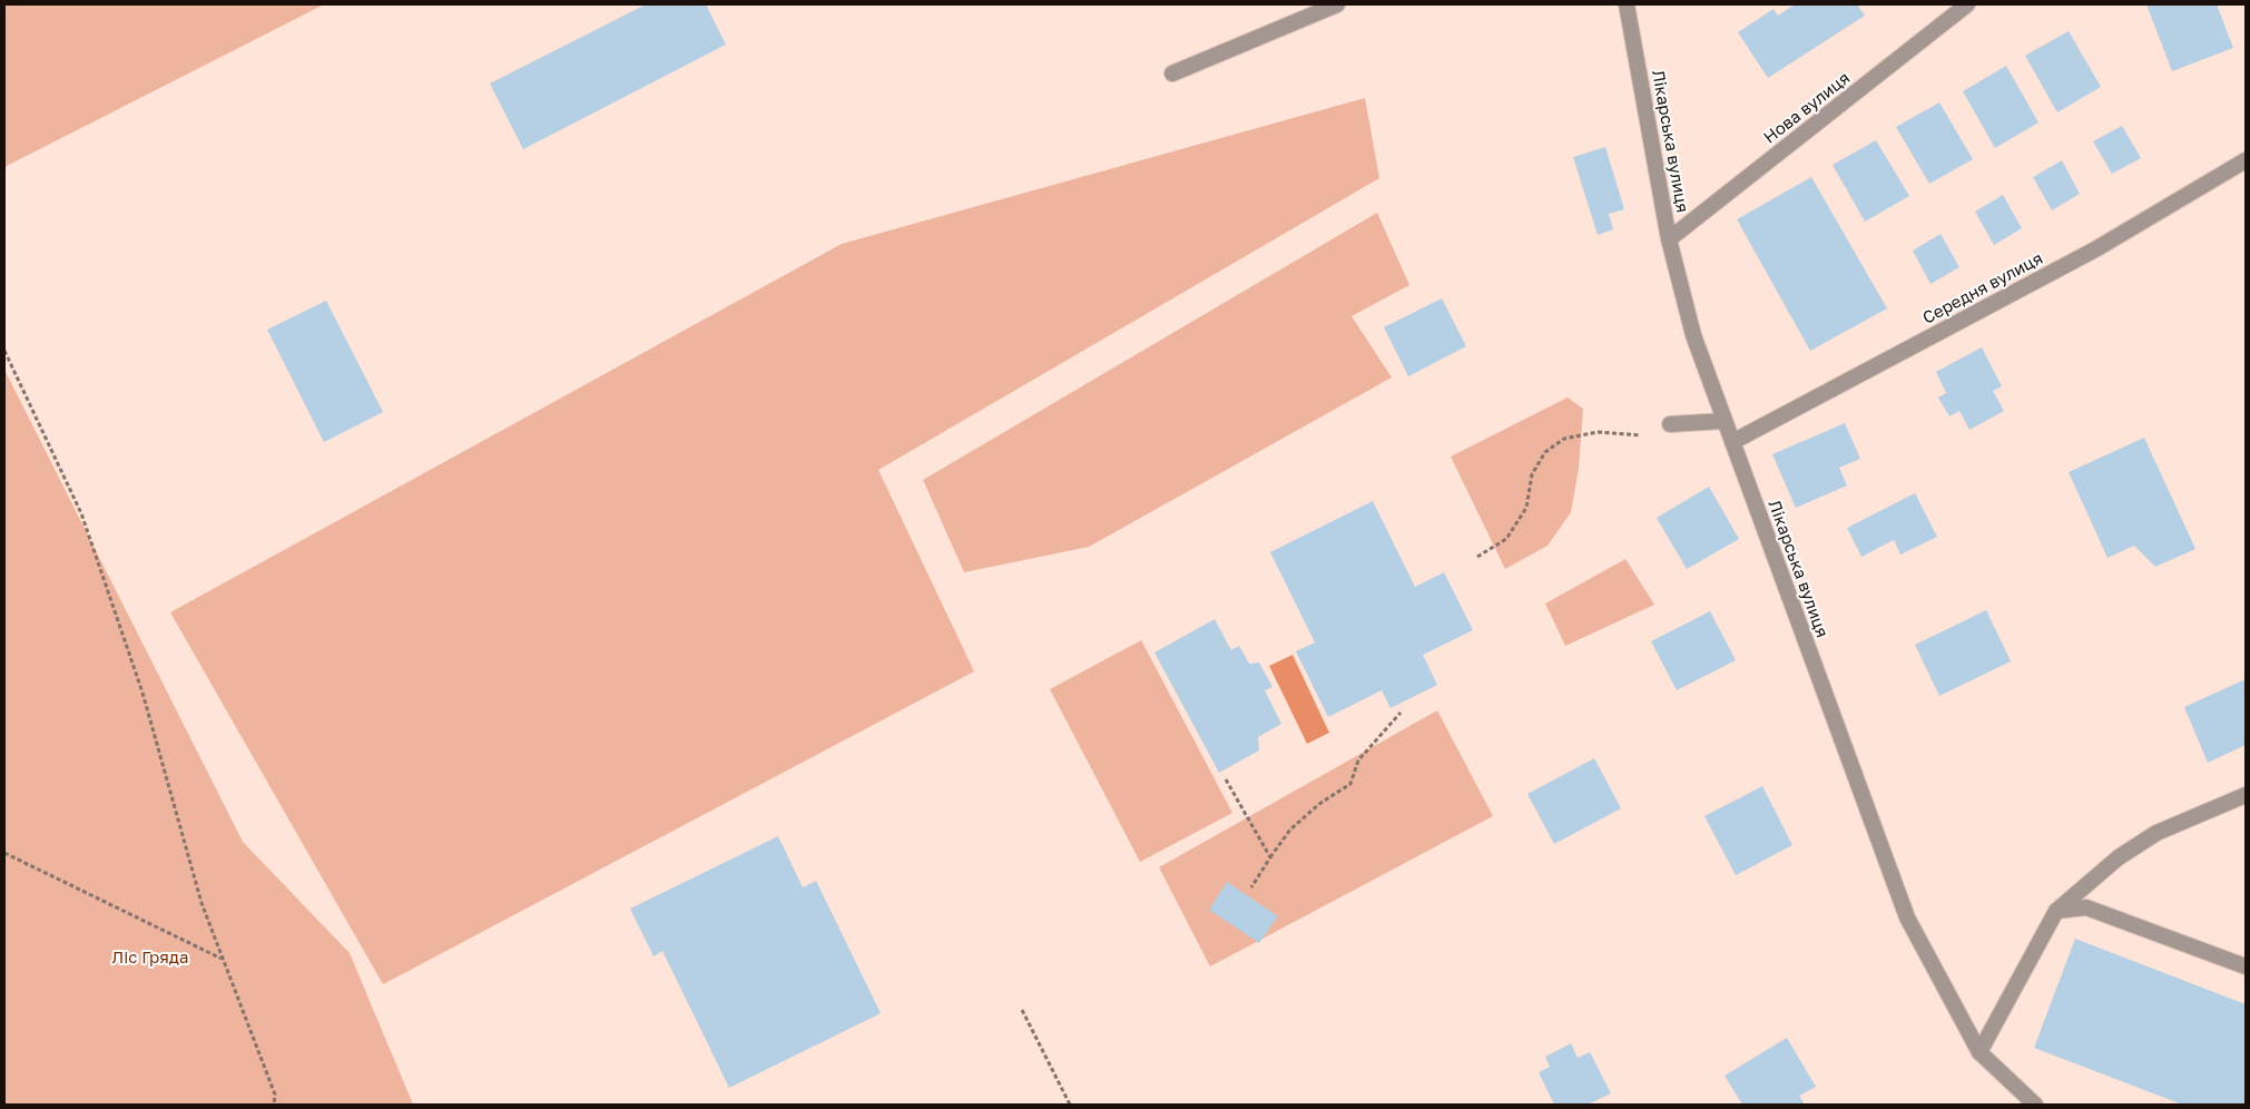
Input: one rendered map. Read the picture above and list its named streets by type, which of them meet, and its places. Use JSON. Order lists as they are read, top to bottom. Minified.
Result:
{"streets":{"street":["Нова вулиця","Лікарська вулиця","Середня вулиця"]},"crossings":[["Нова вулиця","Лікарська вулиця"],["Лікарська вулиця","Середня вулиця"]],"parks":["Ліс Гряда"]}
